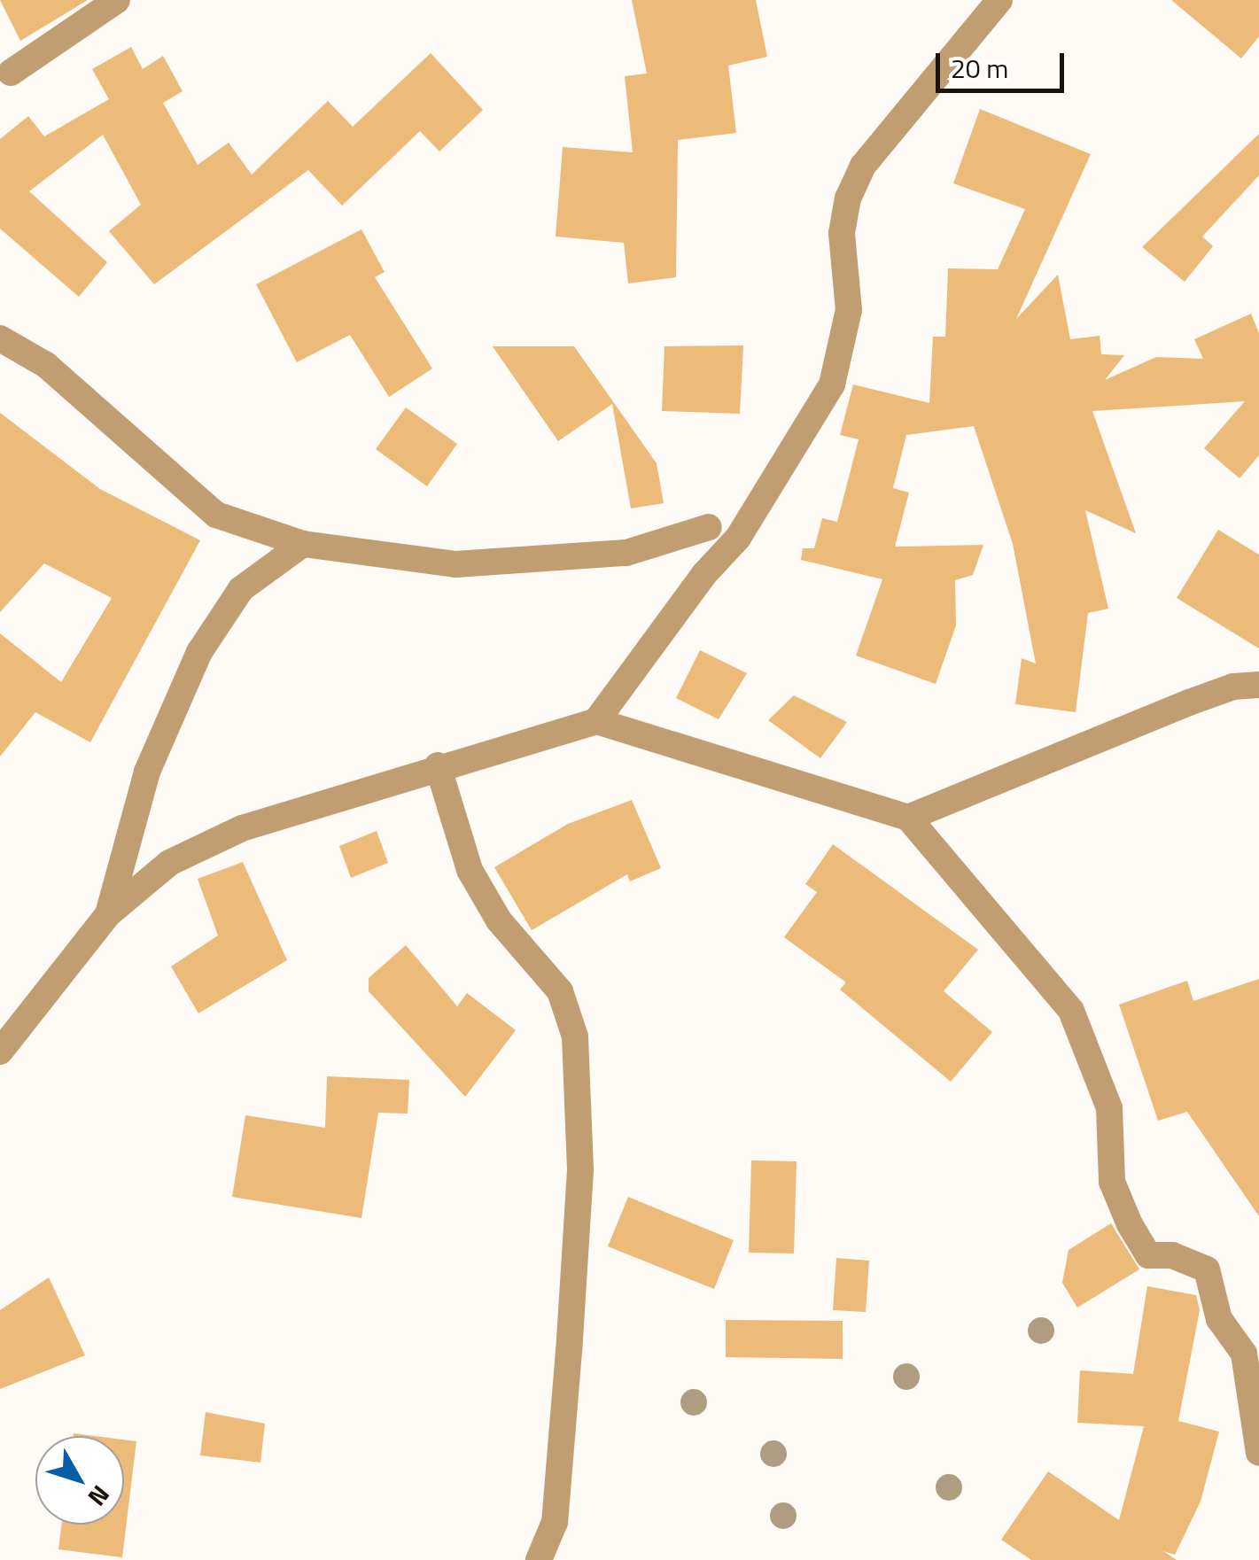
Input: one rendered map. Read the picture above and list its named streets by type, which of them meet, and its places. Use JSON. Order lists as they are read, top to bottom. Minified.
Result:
{"scale_bar":"20 m","north":"bottom right"}
